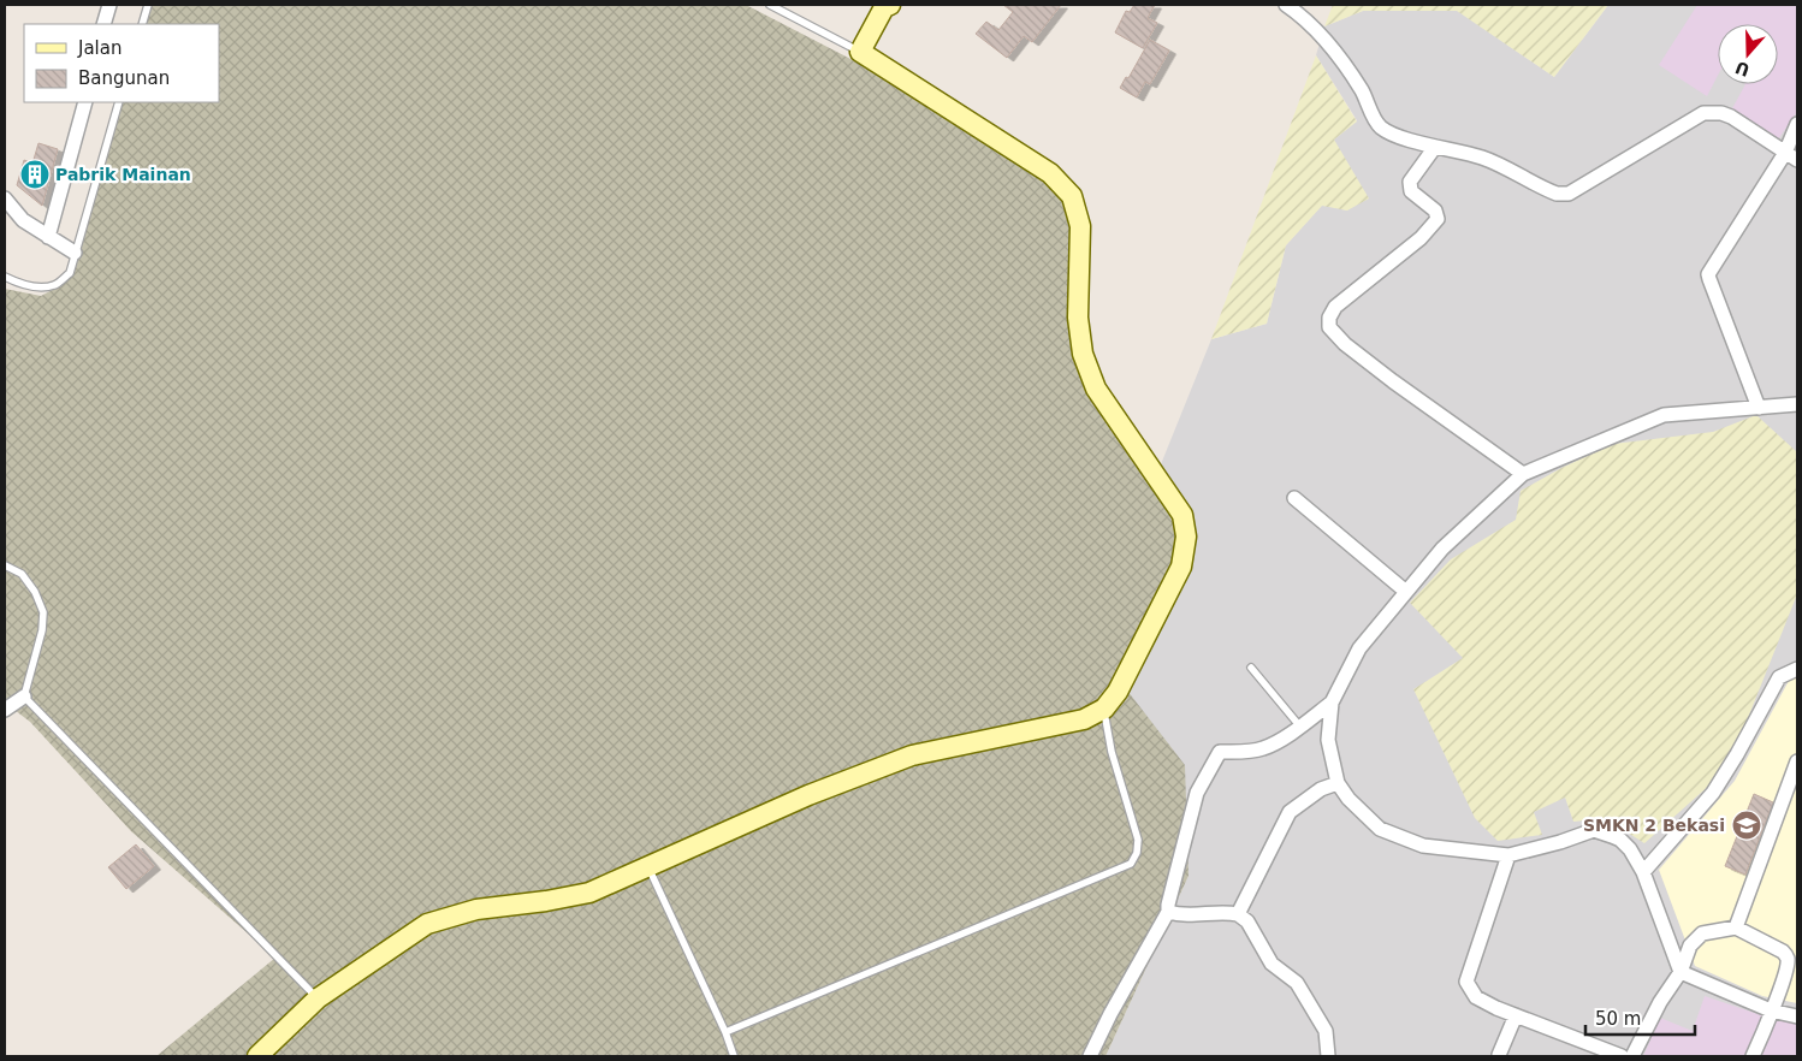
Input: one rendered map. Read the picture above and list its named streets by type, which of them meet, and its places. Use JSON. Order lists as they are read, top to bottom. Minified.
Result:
{"places":{"building":["Pabrik Mainan"],"school or university":["SMKN 2 Bekasi"]},"legend":["Jalan","Bangunan"],"scale_bar":"50 m","north":"bottom"}
